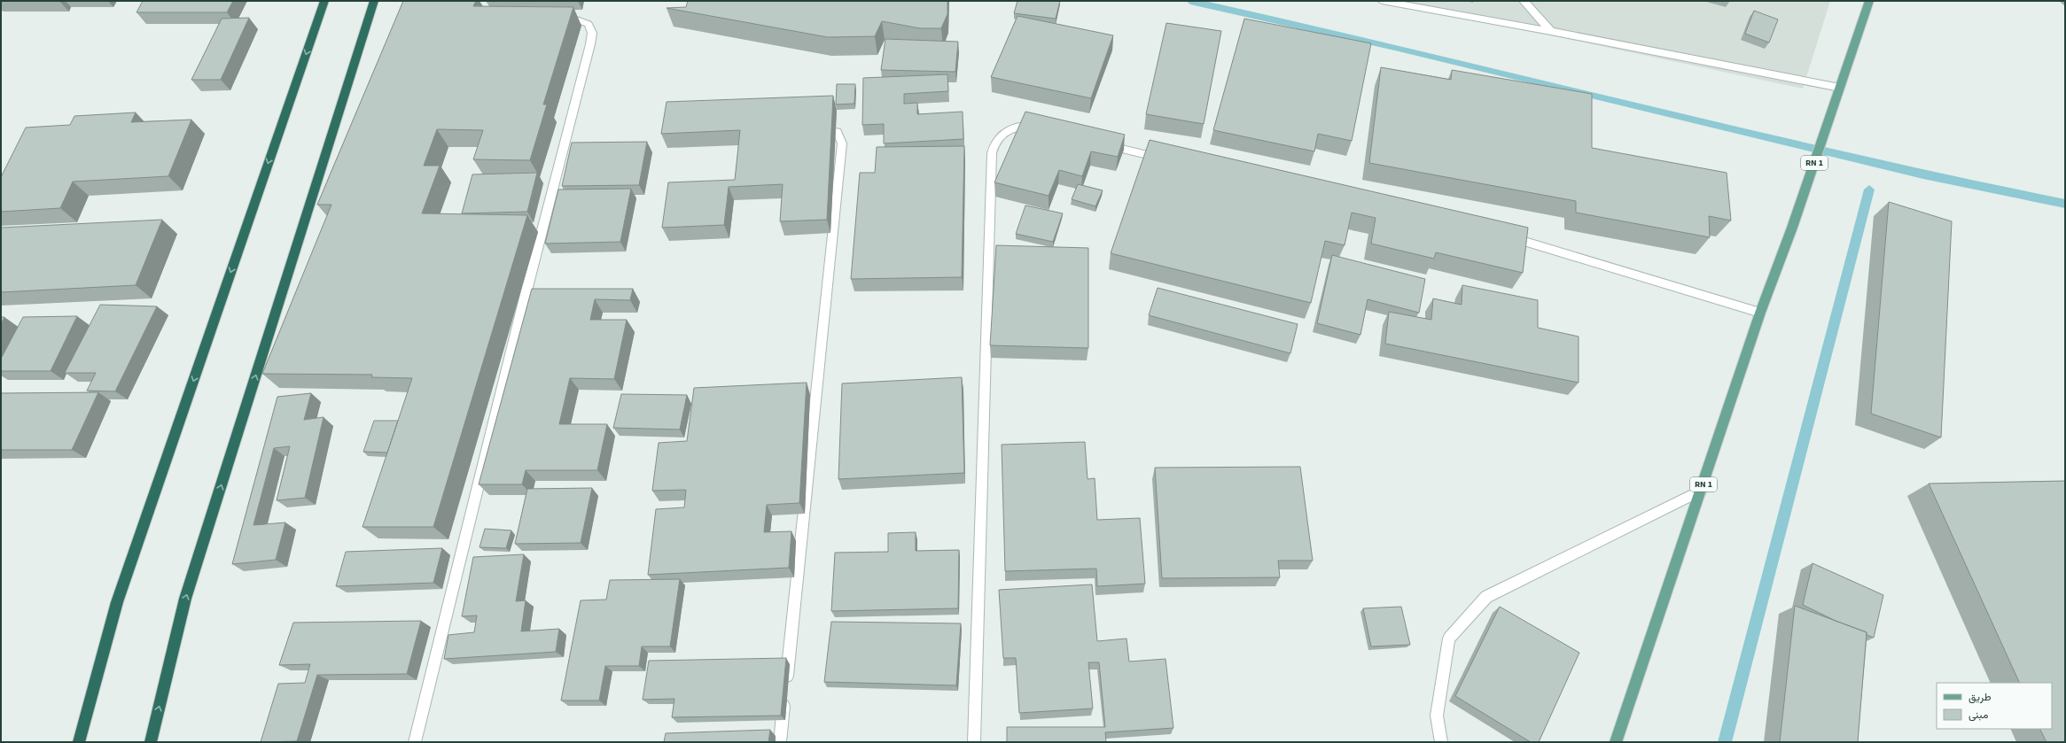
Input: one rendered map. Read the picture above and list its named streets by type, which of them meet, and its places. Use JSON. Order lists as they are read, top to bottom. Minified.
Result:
{"streets":{"main road":["RN 1"]},"legend":["طريق","مبنى"]}
